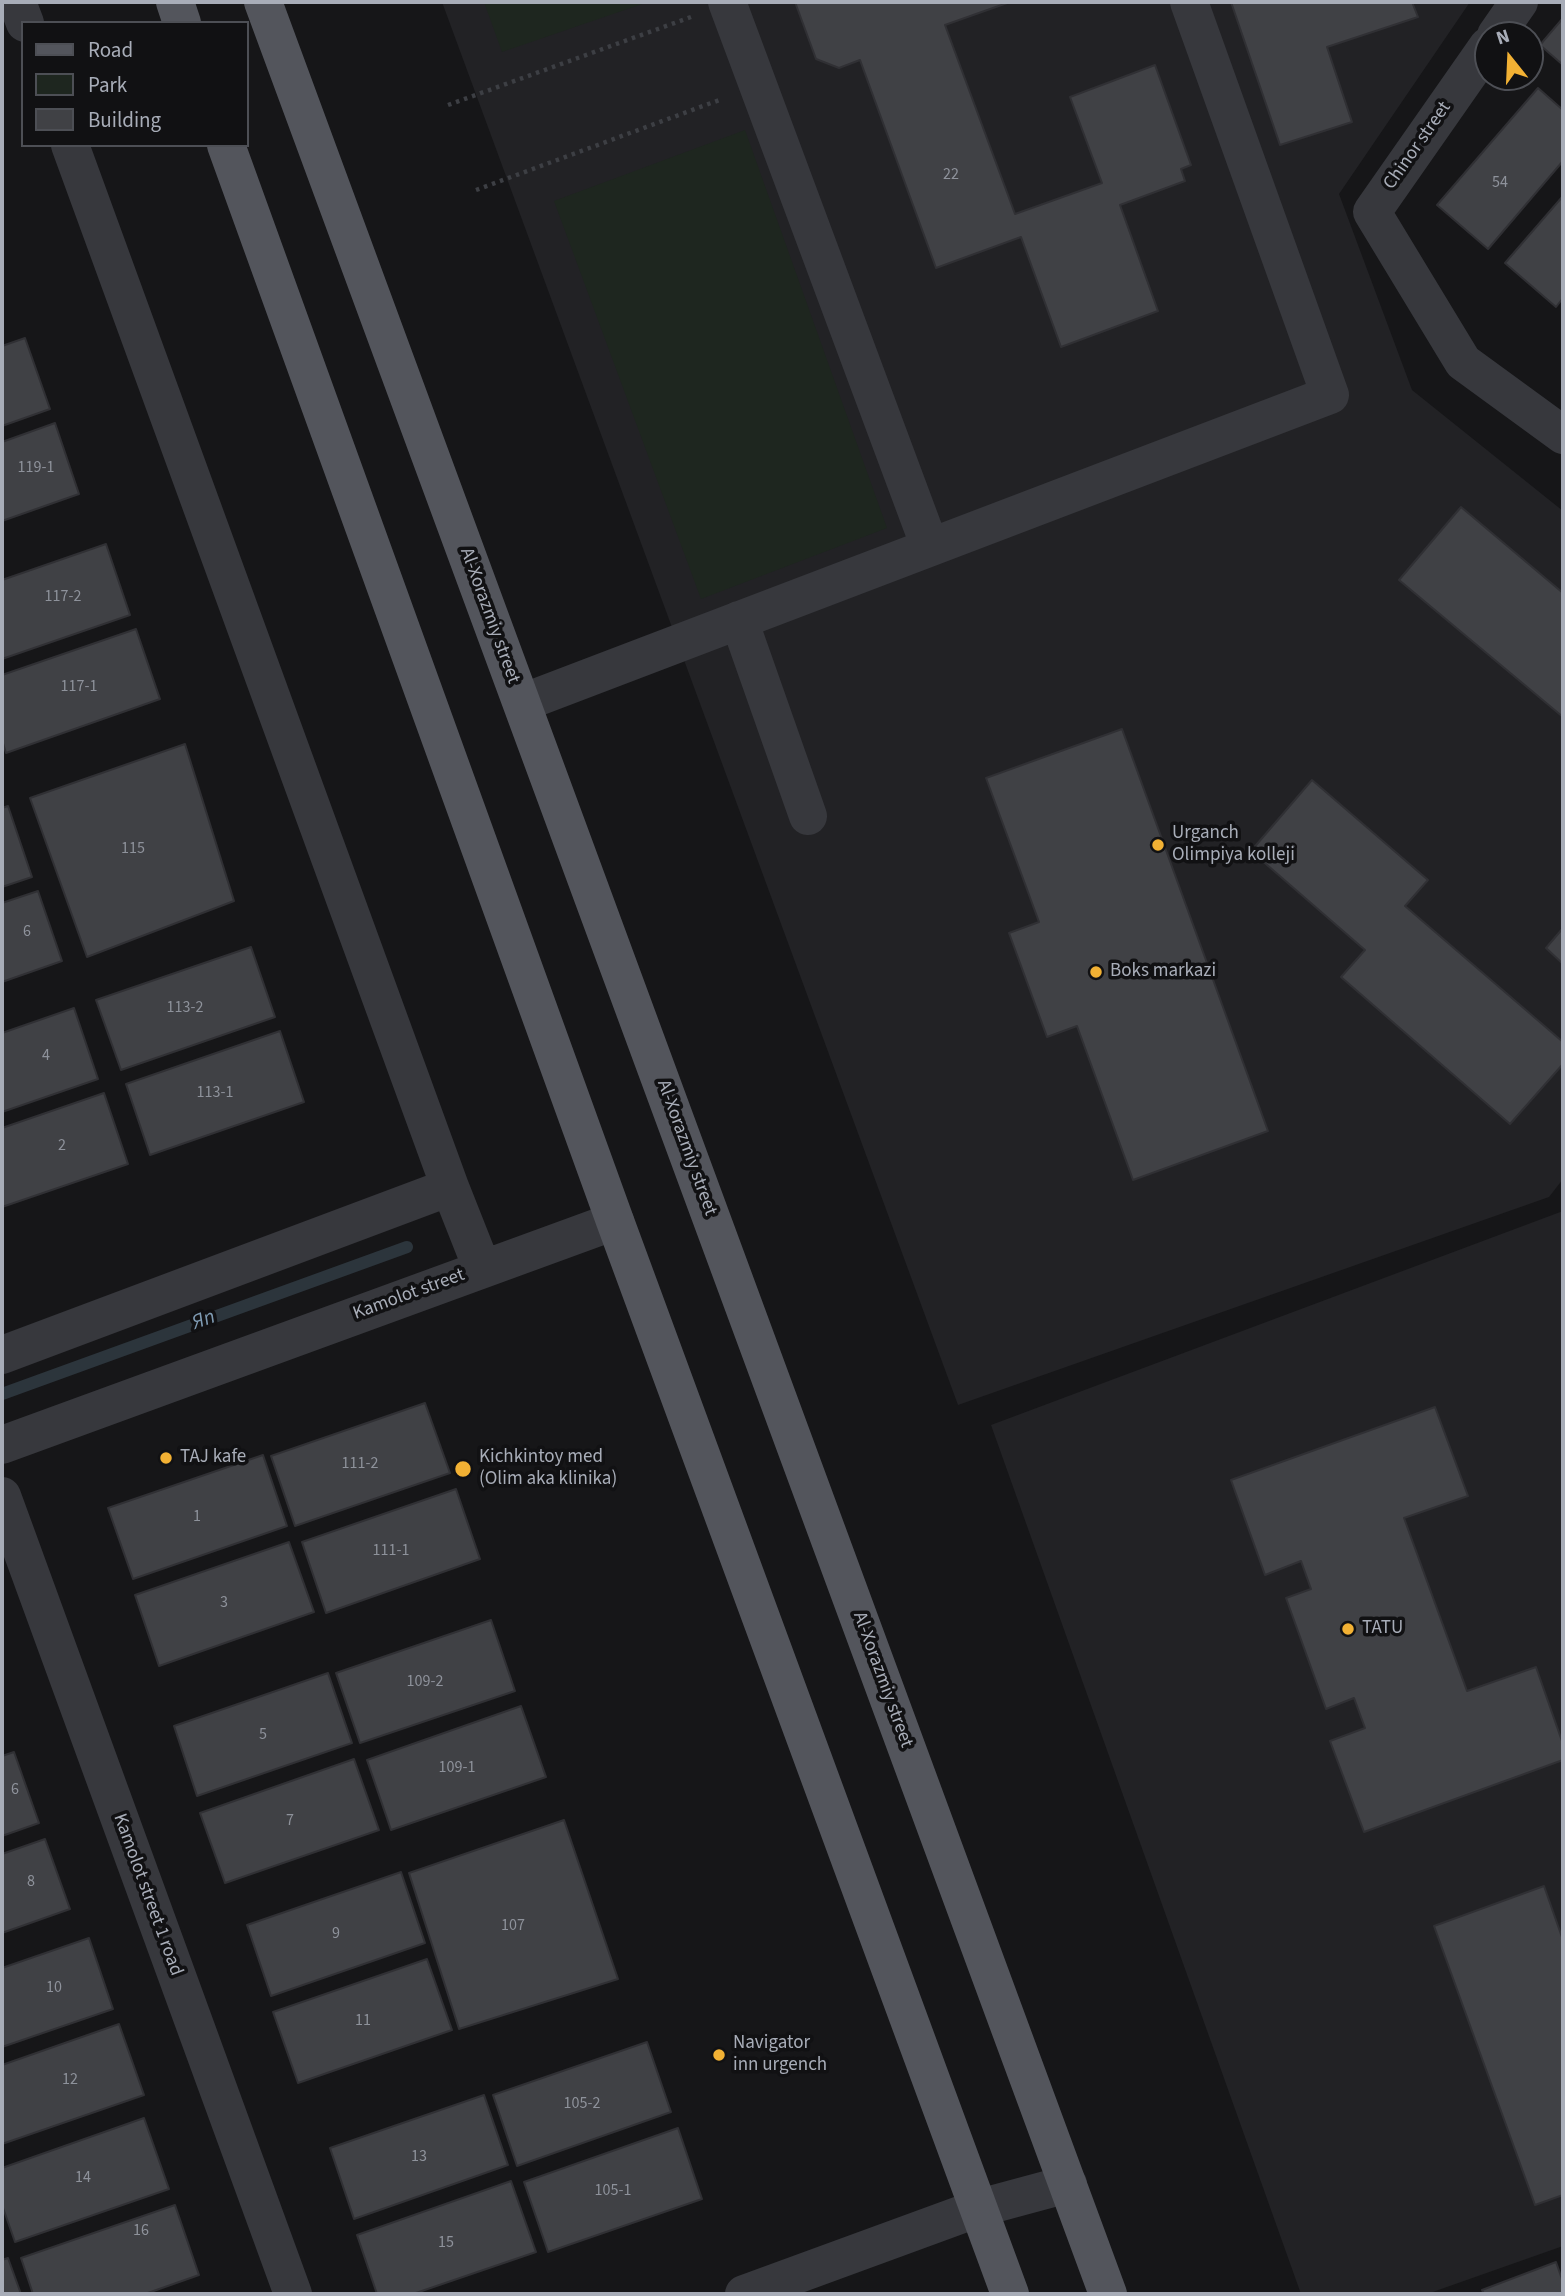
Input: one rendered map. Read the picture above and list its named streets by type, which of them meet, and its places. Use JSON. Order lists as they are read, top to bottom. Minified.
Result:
{"streets":{"main road":["Al-Xorazmiy street"],"street":["Chinor street","Kamolot street","Kamolot street 1 road"]},"water":["Яп"],"places":["Urganch Olimpiya kolleji","Boks markazi","TAJ kafe","Kichkintoy med (Olim aka klinika)","TATU","Navigator inn urgench"],"house_numbers":["22","54","119-1","117-2","117-1","115","6","113-2","4","113-1","2","111-2","1","111-1","3","109-2","5","109-1","6","7","8","107","9","10","11","12","105-2","13","14","105-1","16","15"],"legend":["Road","Park","Building"],"north":"top"}
